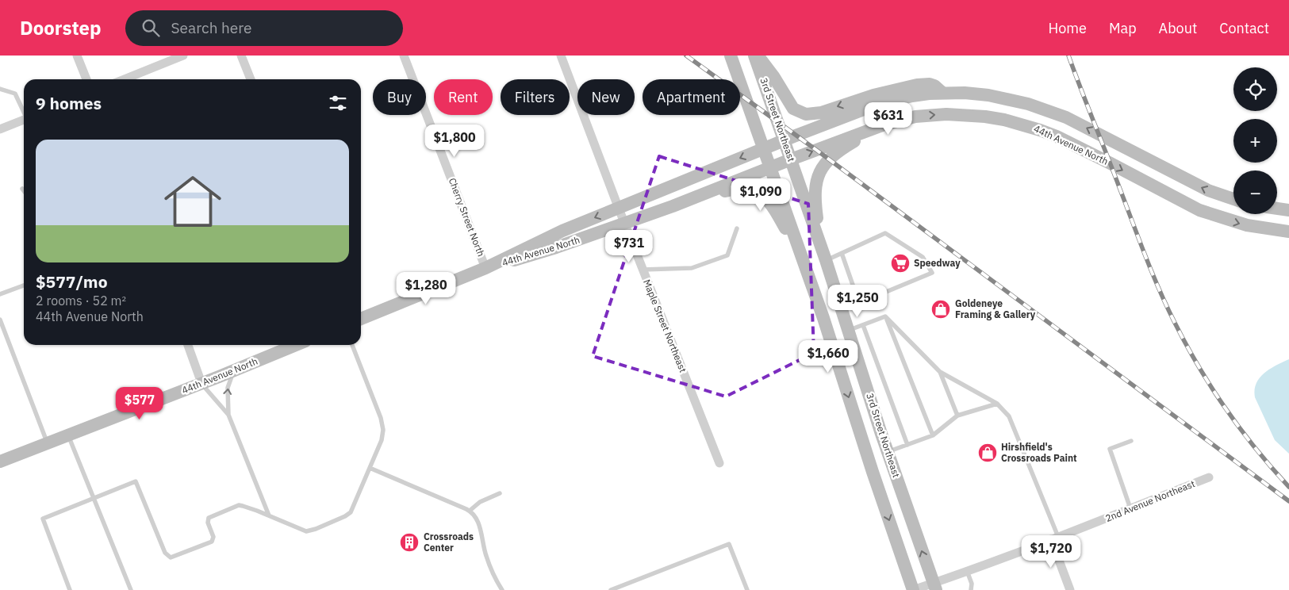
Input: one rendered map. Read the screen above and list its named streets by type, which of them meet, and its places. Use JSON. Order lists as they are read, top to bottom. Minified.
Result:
{"streets":{"main road":["3rd Street Northeast","44th Avenue North"],"street":["Cherry Street North","Maple Street Northeast","2nd Avenue Northeast"]},"crossings":[["3rd Street Northeast","44th Avenue North"],["3rd Street Northeast","2nd Avenue Northeast"],["44th Avenue North","Cherry Street North"],["44th Avenue North","Maple Street Northeast"]],"places":{"supermarket":["Speedway"],"shop":["Goldeneye Framing & Gallery","Hirshfield's Crossroads Paint"],"building":["Crossroads Center"]},"page":{"header":"Doorstep","search":"Search here","nav":["Home","Map","About","Contact"],"map_buttons":["+","−"],"chip":["Buy","Rent","Filters","New","Apartment"],"heading":"9 homes","price":["$631","$1,800","$1,090","$731","$1,280","$1,250","$1,660","$577","$1,720"],"list":[{"name":"$577/mo","note":"2 rooms · 52 m² · 44th Avenue North"}]}}
